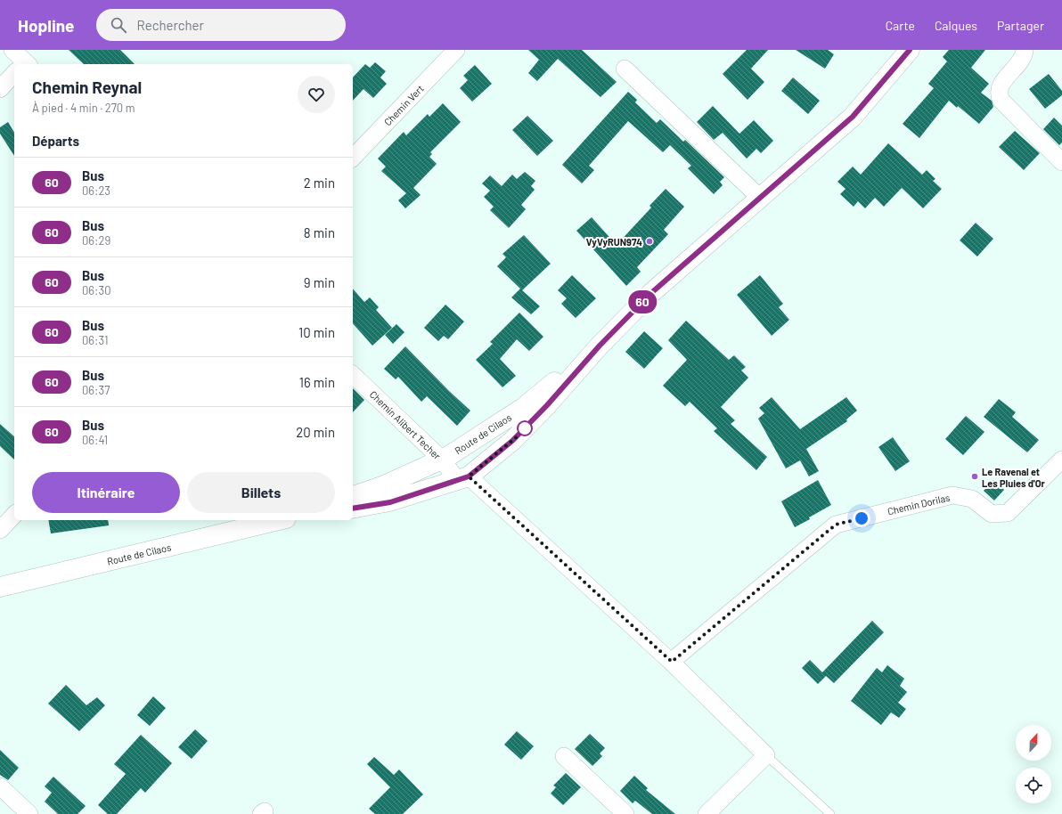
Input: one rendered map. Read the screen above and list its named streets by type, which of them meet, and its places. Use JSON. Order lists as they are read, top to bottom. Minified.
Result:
{"streets":{"main road":["Route de Cilaos"],"street":["Chemin Vert","Chemin Alibert Techer","Chemin Dorilas"]},"crossings":[["Chemin Alibert Techer","Route de Cilaos"],["Chemin Alibert Techer","Chemin Dorilas"]],"places":["VyVyRUN974","Le Ravenal et Les Pluies d'Or"],"lines":["bus line 60"],"north":"top","page":{"header":"Hopline","search":"Rechercher","nav":["Carte","Calques","Partager"],"on_map":"60","heading":[["Chemin Reynal","À pied · 4 min · 270 m"],"Départs"],"list":[{"mark":"60","name":"Bus","note":"06:23","value":"2 min"},{"mark":"60","name":"Bus","note":"06:29","value":"8 min"},{"mark":"60","name":"Bus","note":"06:30","value":"9 min"},{"mark":"60","name":"Bus","note":"06:31","value":"10 min"},{"mark":"60","name":"Bus","note":"06:37","value":"16 min"},{"mark":"60","name":"Bus","note":"06:41","value":"20 min"}],"buttons":["Itinéraire","Billets"]}}
